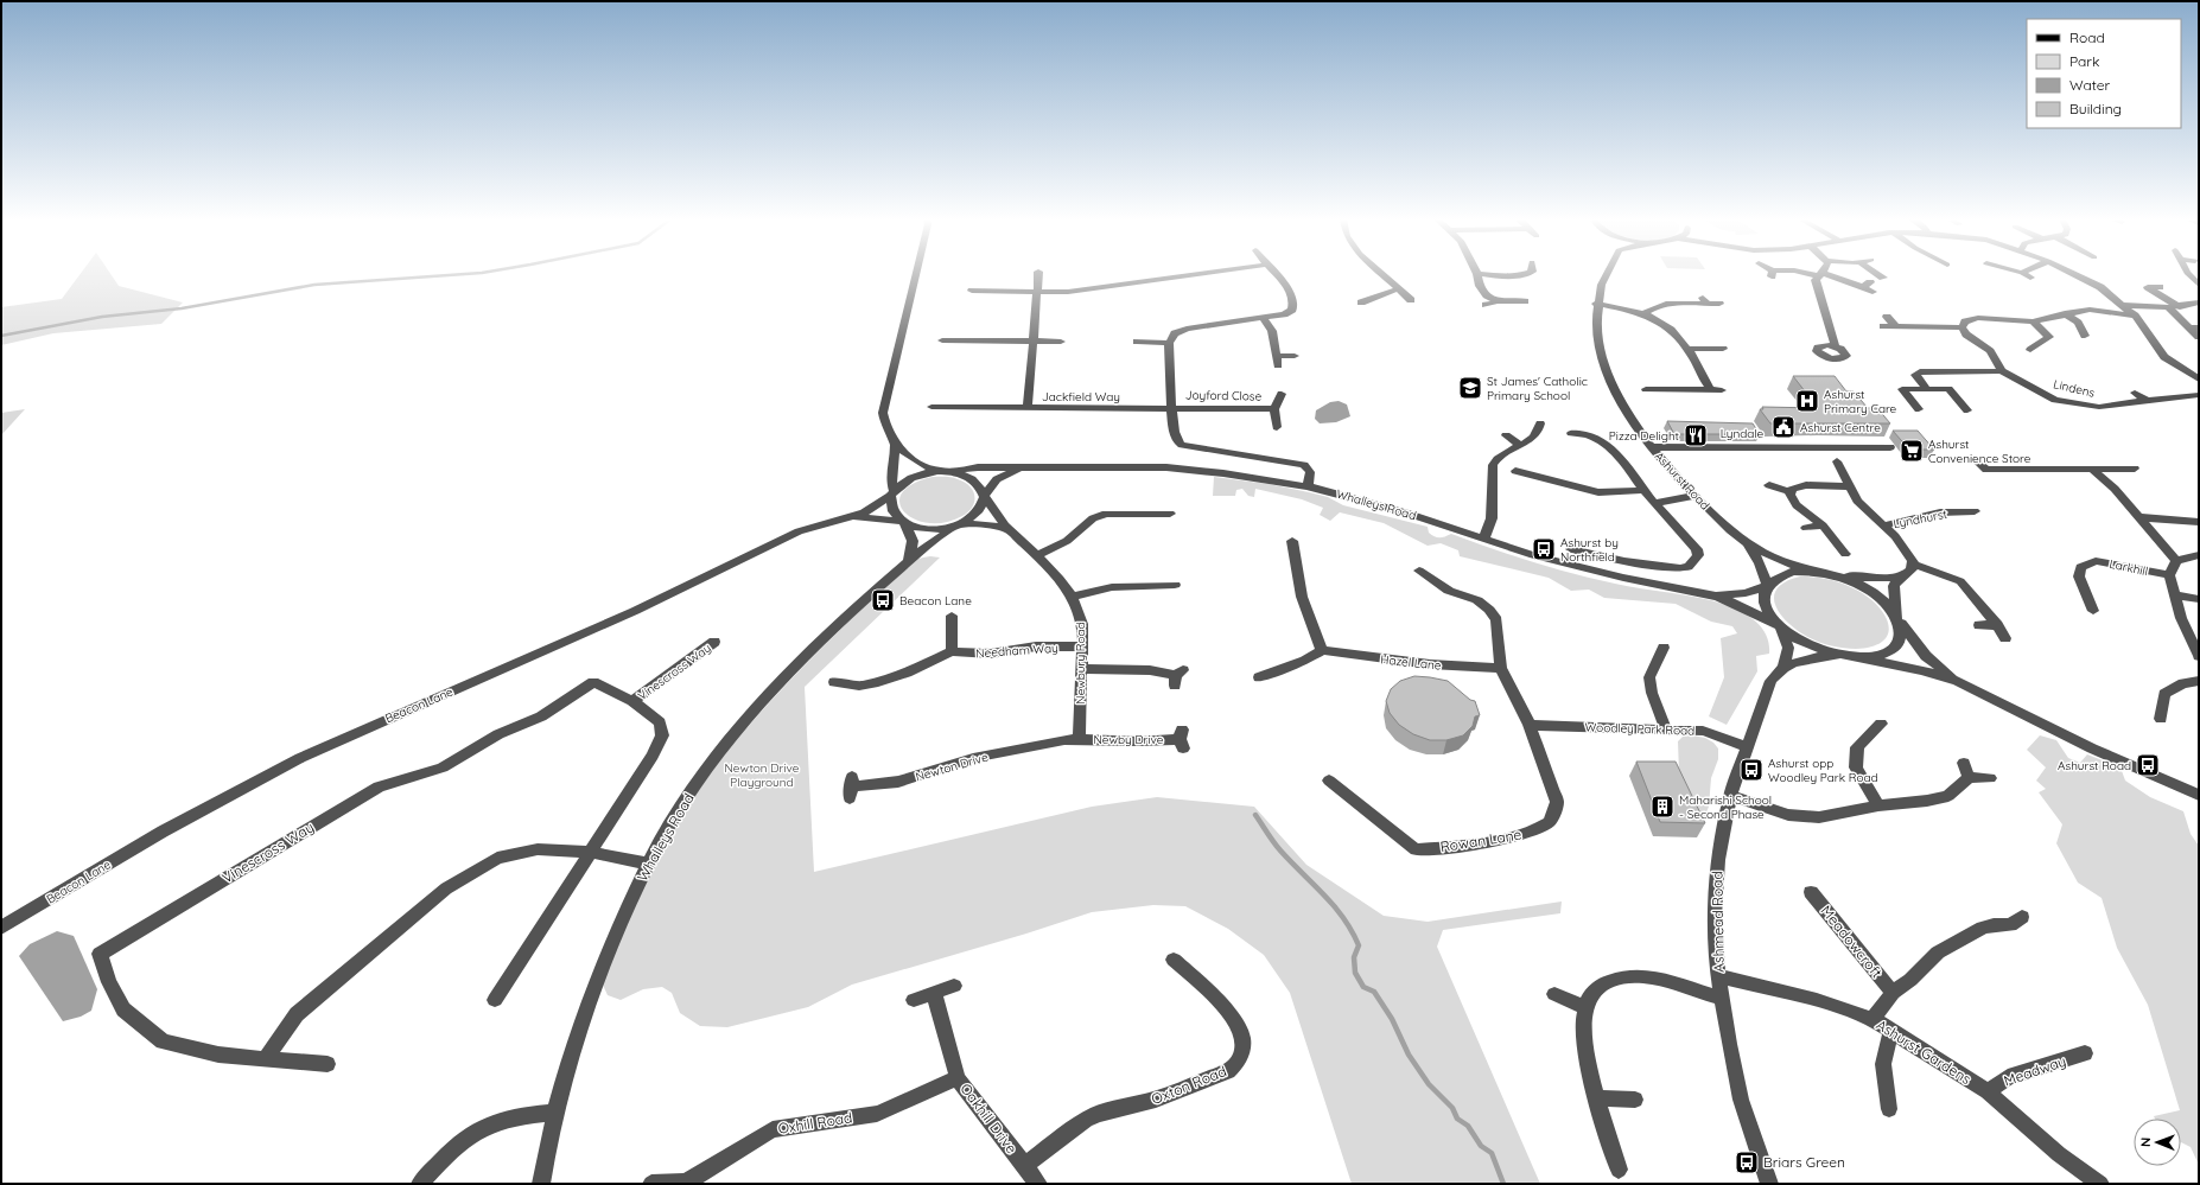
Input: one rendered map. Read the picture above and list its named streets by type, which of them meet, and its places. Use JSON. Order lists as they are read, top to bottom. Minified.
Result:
{"streets":{"street":["Lindens","Joyford Close","Jackfield Way","Lyndale","Ashurst Road","Whalleys Road","Lyndhurst","Larkhill","Needham Way","Hazel Lane","Newbury Road","Vinescross Way","Beacon Lane","Woodley Park Road","Newby Drive","Newton Drive","Rowan Lane","Ashmead Road","Meadowcroft","Ashurst Gardens","Meadway","Oxton Road","Oakhill Drive","Oxhill Road"]},"crossings":[["Joyford Close","Jackfield Way"],["Lyndale","Ashurst Road"],["Ashurst Road","Whalleys Road"],["Whalleys Road","Newbury Road"],["Whalleys Road","Beacon Lane"],["Needham Way","Newbury Road"],["Hazel Lane","Rowan Lane"],["Newbury Road","Beacon Lane"],["Newbury Road","Newby Drive"],["Newbury Road","Newton Drive"],["Woodley Park Road","Rowan Lane"],["Woodley Park Road","Ashmead Road"],["Newby Drive","Newton Drive"],["Ashmead Road","Ashurst Gardens"],["Ashurst Gardens","Meadway"],["Oxton Road","Oakhill Drive"],["Oakhill Drive","Oxhill Road"]],"parks":["Newton Drive Playground"],"places":{"school or university":["St James' Catholic Primary School"],"hospital":["Ashurst Primary Care"],"public building":["Ashurst Centre"],"restaurant":["Pizza Delight"],"supermarket":["Ashurst Convenience Store"],"bus stop":["Ashurst by Northfield","Beacon Lane","Ashurst Road","Ashurst opp Woodley Park Road","Briars Green"],"building":["Maharishi School - Second Phase"]},"legend":["Road","Park","Water","Building"],"north":"left"}
